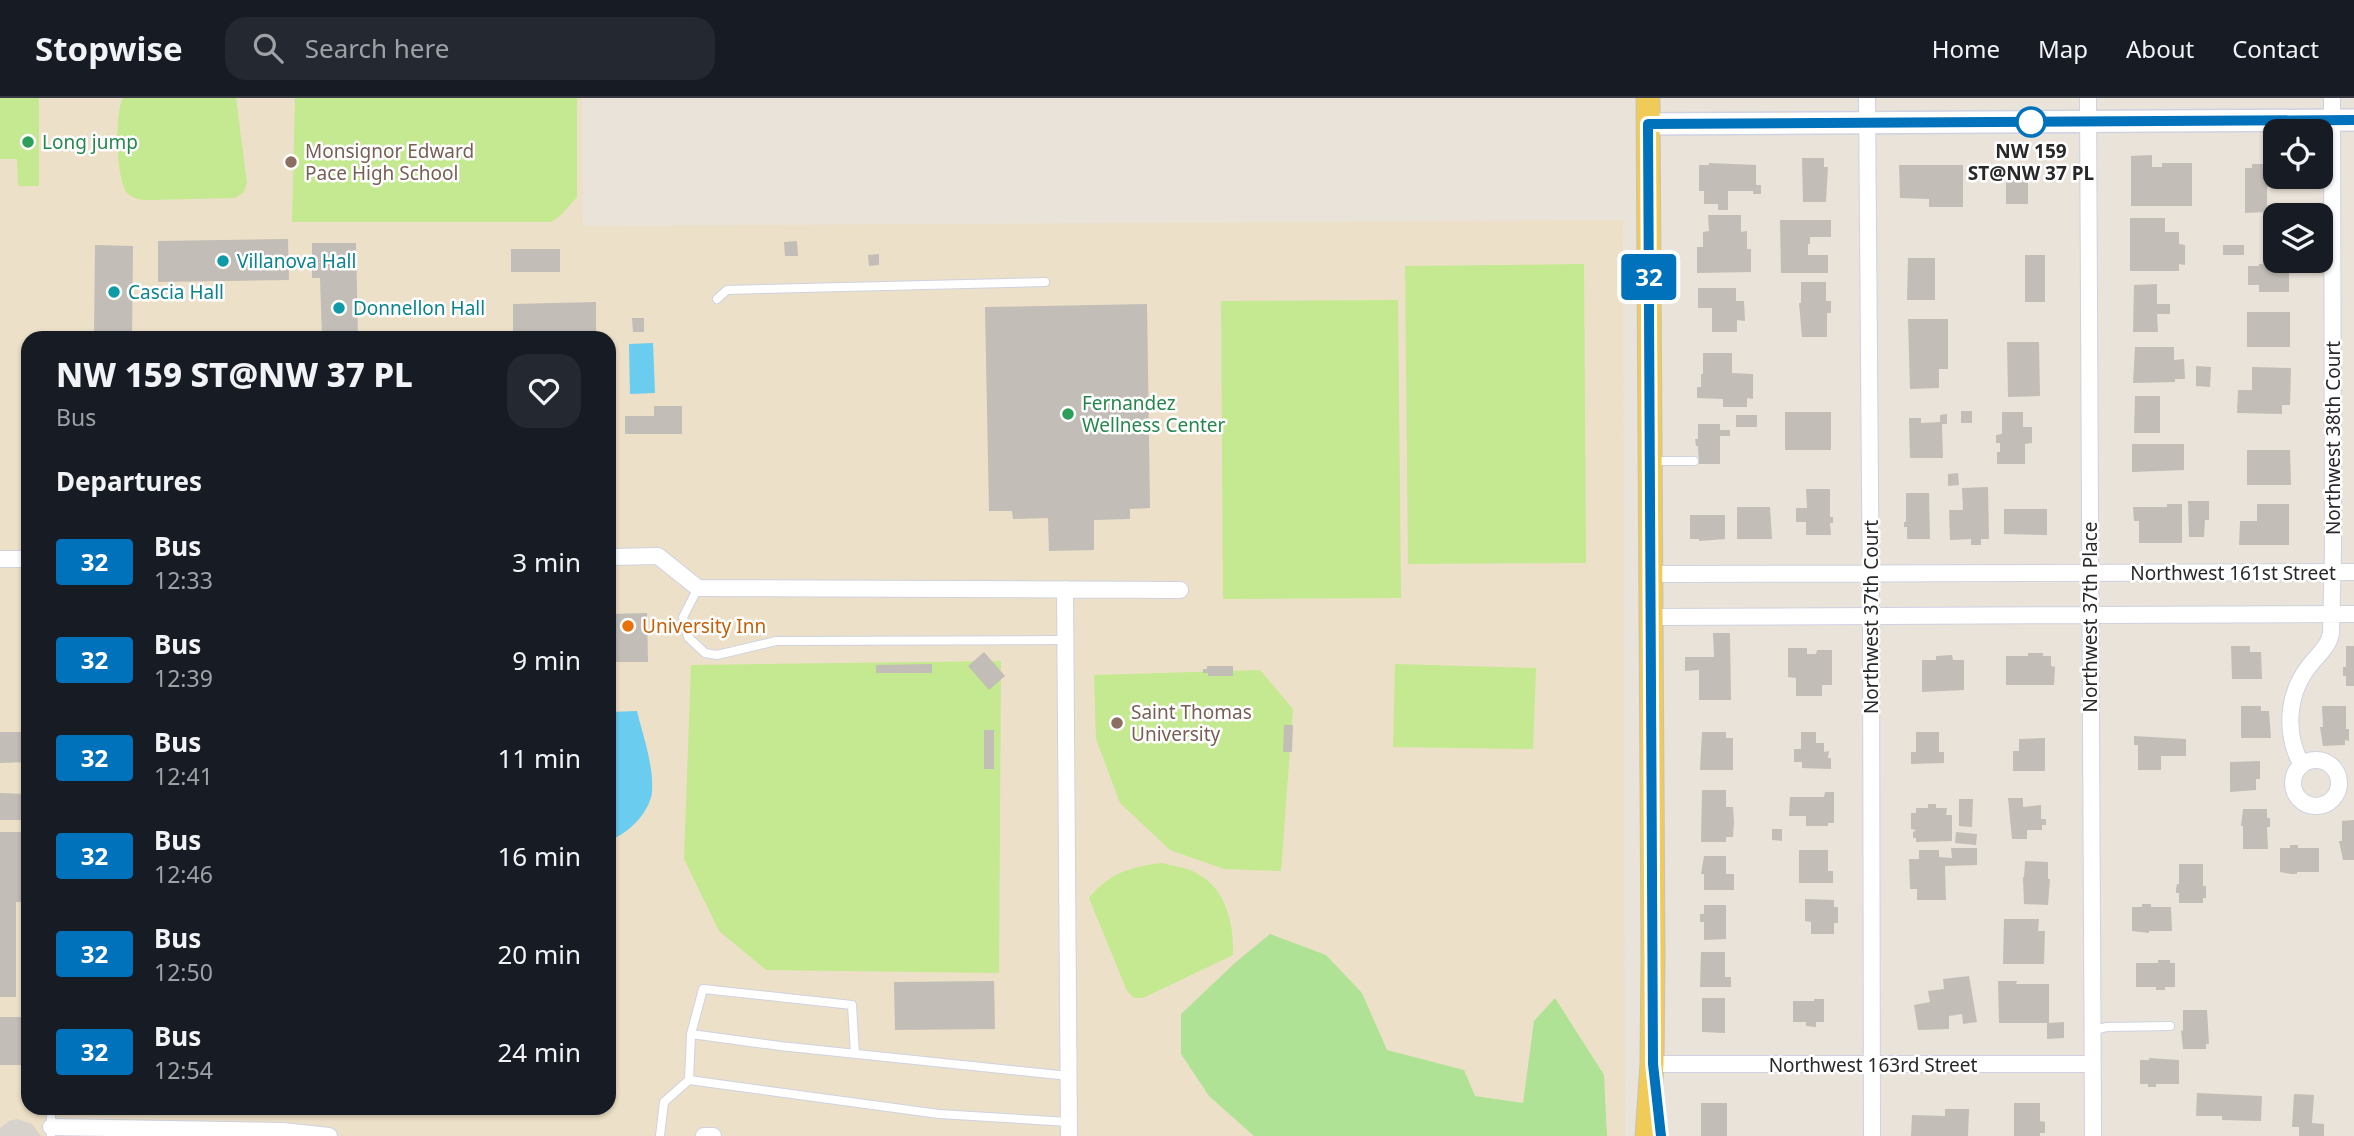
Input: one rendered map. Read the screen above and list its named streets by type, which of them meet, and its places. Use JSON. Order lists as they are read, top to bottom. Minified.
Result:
{"streets":{"street":["Northwest 38th Court","Northwest 161st Street","Northwest 37th Court","Northwest 37th Place","Northwest 163rd Street"]},"crossings":[["Northwest 38th Court","Northwest 161st Street"],["Northwest 161st Street","Northwest 37th Court"],["Northwest 161st Street","Northwest 37th Place"],["Northwest 37th Court","Northwest 163rd Street"],["Northwest 37th Place","Northwest 163rd Street"]],"places":["NW 159 ST@NW 37 PL","Long jump","Monsignor Edward Pace High School","Villanova Hall","Cascia Hall","Donnellon Hall","Fernandez Wellness Center","University Inn","Saint Thomas University"],"lines":["bus line 32"],"page":{"header":"Stopwise","search":"Search here","nav":["Home","Map","About","Contact"],"on_map":"32","heading":[["NW 159 ST@NW 37 PL","Bus"],"Departures"],"list":[{"mark":"32","name":"Bus","note":"12:33","value":"3 min"},{"mark":"32","name":"Bus","note":"12:39","value":"9 min"},{"mark":"32","name":"Bus","note":"12:41","value":"11 min"},{"mark":"32","name":"Bus","note":"12:46","value":"16 min"},{"mark":"32","name":"Bus","note":"12:50","value":"20 min"},{"mark":"32","name":"Bus","note":"12:54","value":"24 min"}]}}
